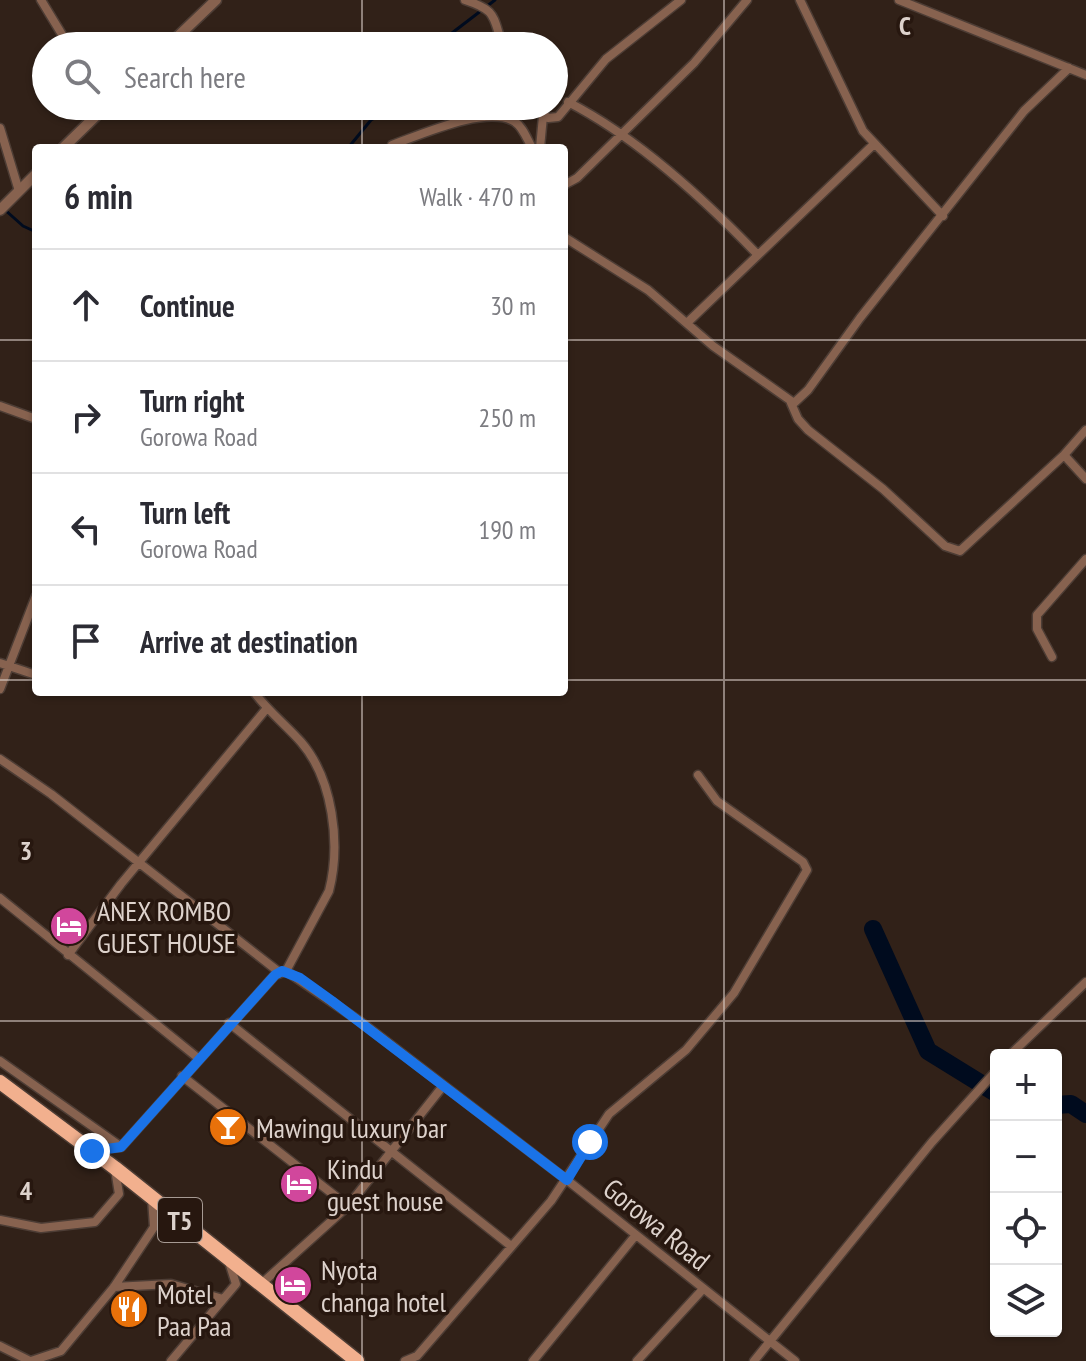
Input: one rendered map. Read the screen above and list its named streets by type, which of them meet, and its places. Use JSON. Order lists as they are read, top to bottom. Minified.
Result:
{"streets":{"highway":["T5"],"street":["Gorowa Road"]},"places":{"hotel":["ANEX ROMBO GUEST HOUSE","Kindu guest house","Nyota changa hotel"],"bar":["Mawingu luxury bar"],"restaurant":["Motel Paa Paa"]},"page":{"search":"Search here","heading":["6 min","Walk · 470 m"],"list":[["Continue","30 m"],["Turn right","Gorowa Road","250 m"],["Turn left","Gorowa Road","190 m"],"Arrive at destination"],"map_buttons":["+","−"]},"grid":{"columns":["C"],"rows":["3","4"]}}
